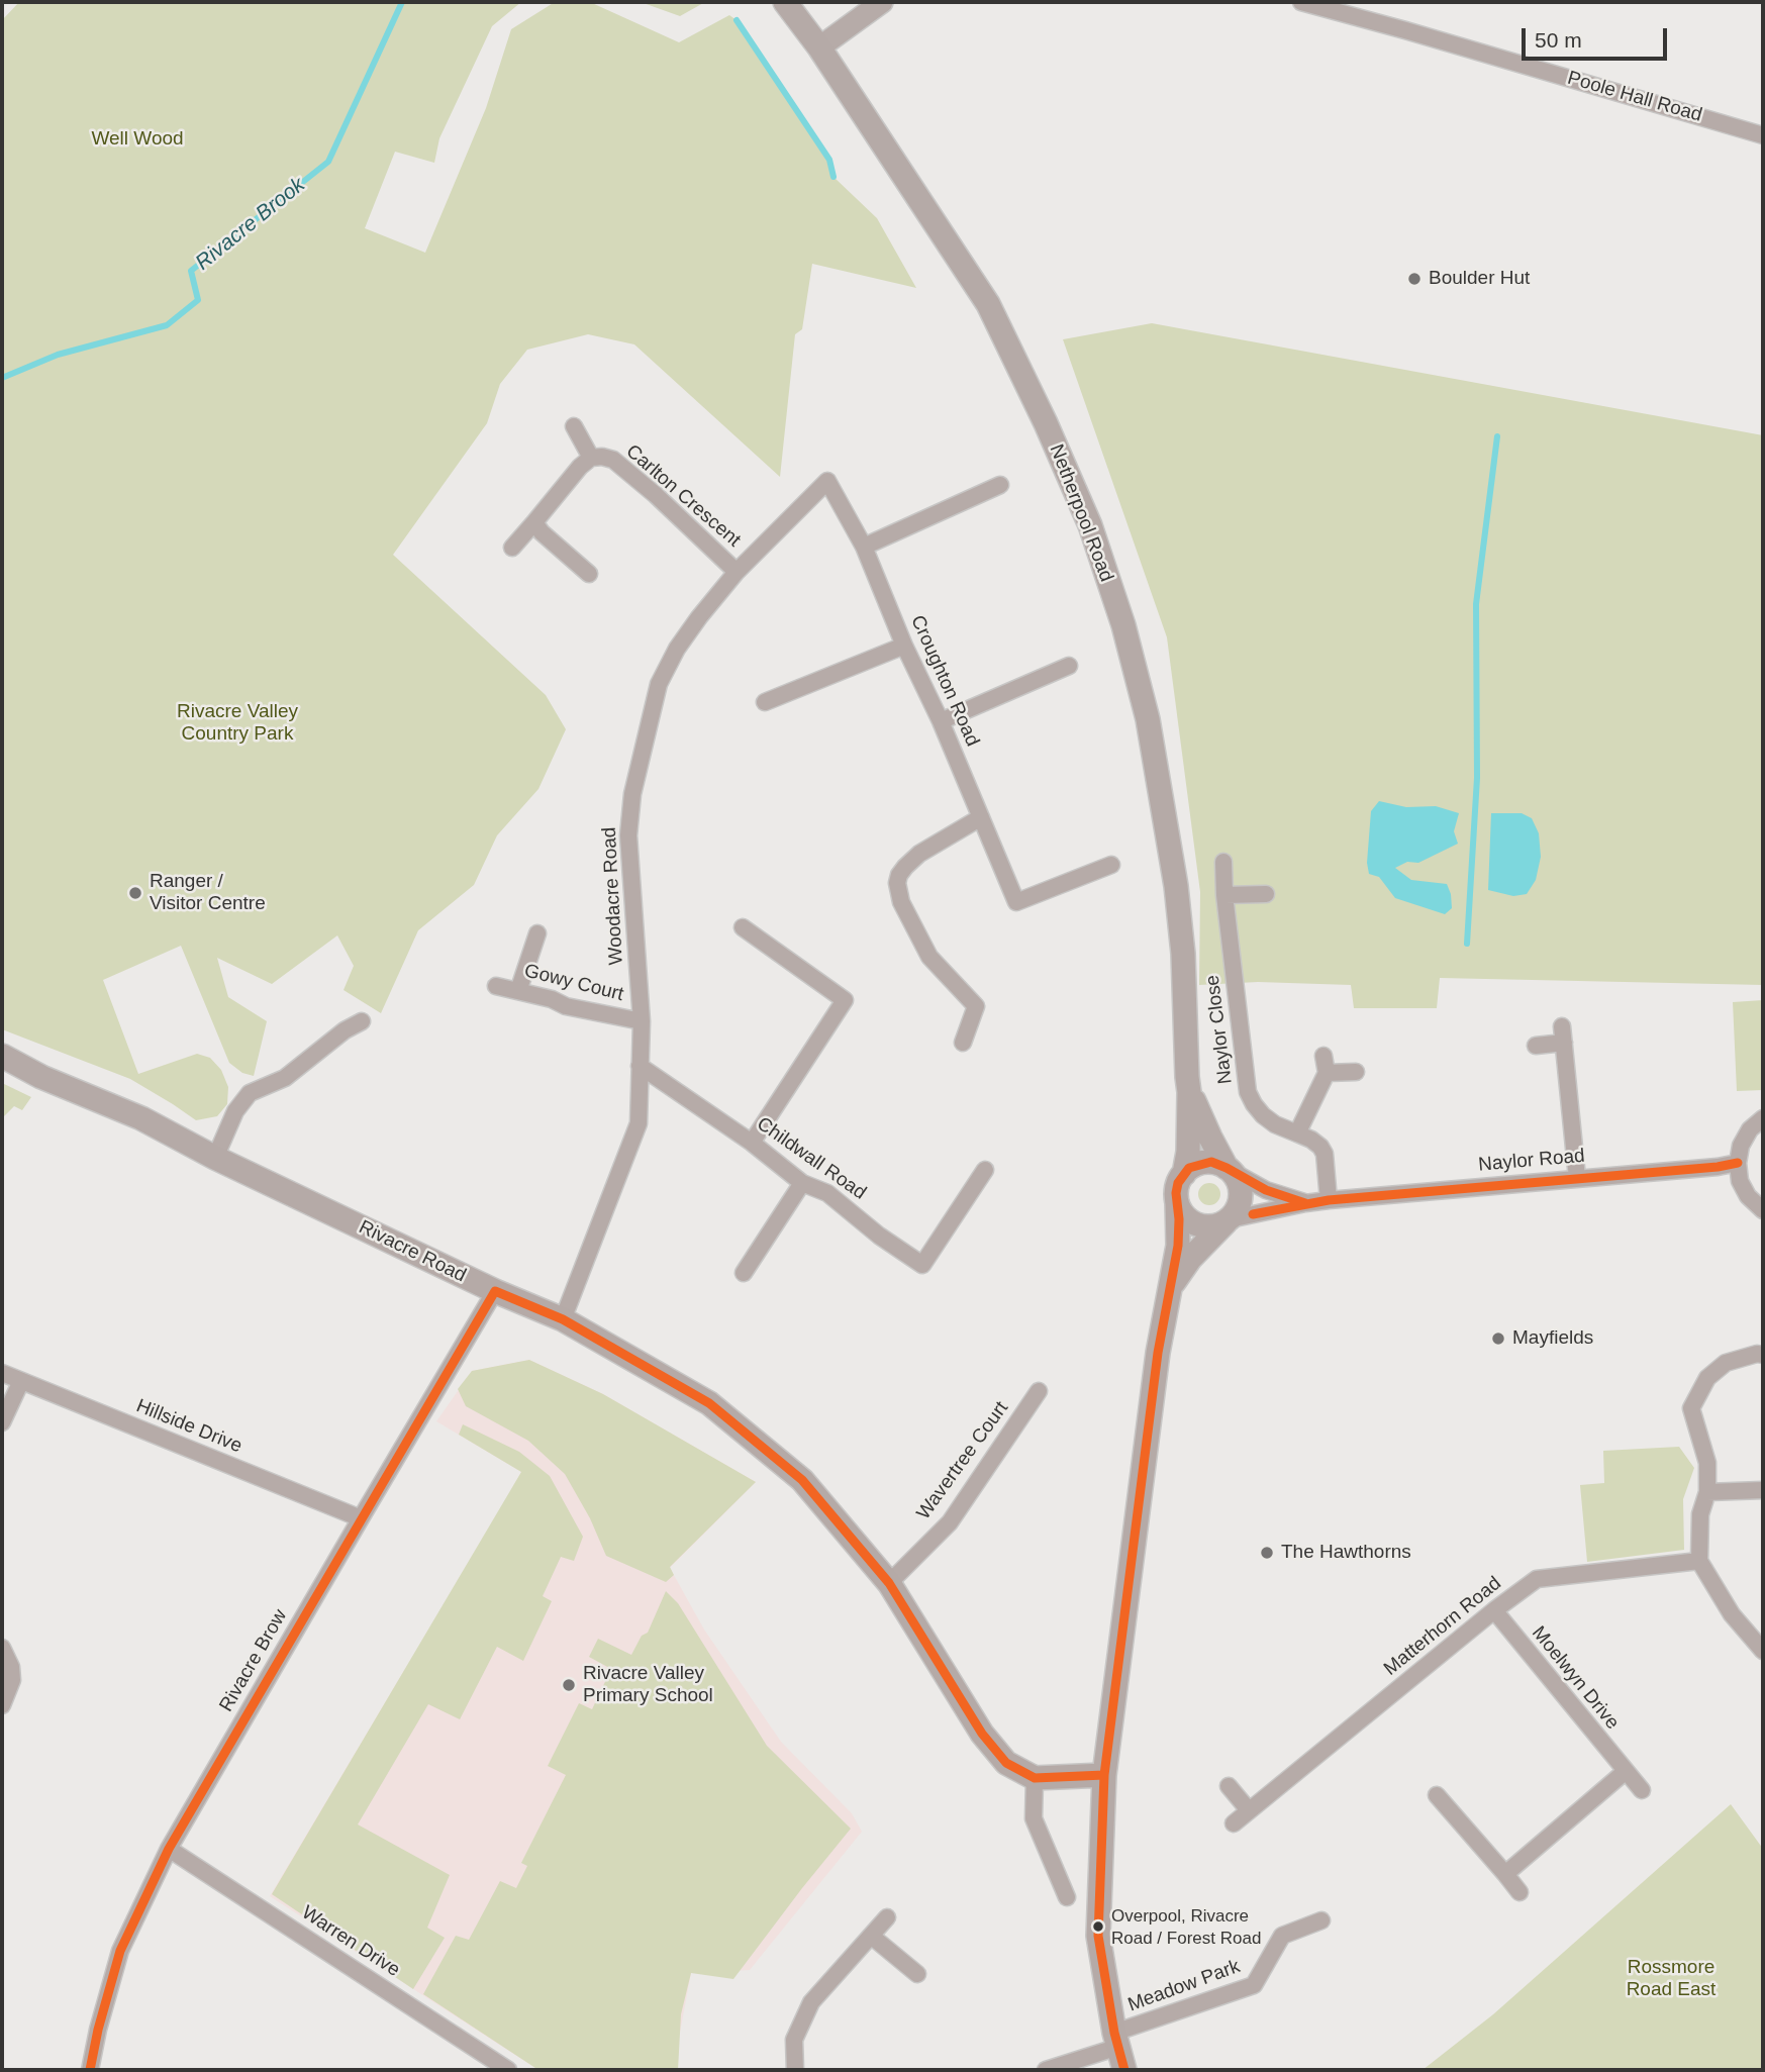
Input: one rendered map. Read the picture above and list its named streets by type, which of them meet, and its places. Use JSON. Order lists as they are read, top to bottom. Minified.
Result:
{"streets":{"main road":["Netherpool Road","Rivacre Road"],"street":["Poole Hall Road","Carlton Crescent","Croughton Road","Woodacre Road","Gowy Court","Naylor Close","Childwall Road","Naylor Road","Hillside Drive","Wavertree Court","Matterhorn Road","Rivacre Brow","Moelwyn Drive","Warren Drive","Meadow Park"]},"crossings":[["Carlton Crescent","Woodacre Road"],["Netherpool Road","Naylor Road"],["Croughton Road","Woodacre Road"],["Woodacre Road","Gowy Court"],["Woodacre Road","Childwall Road"],["Woodacre Road","Rivacre Road"],["Naylor Close","Naylor Road"],["Rivacre Road","Wavertree Court"],["Rivacre Road","Rivacre Brow"],["Hillside Drive","Rivacre Brow"],["Matterhorn Road","Moelwyn Drive"],["Rivacre Brow","Warren Drive"]],"water":["Rivacre Brook"],"parks":["Well Wood","Rivacre Valley Country Park","Rossmore Road East"],"places":["Boulder Hut","Ranger / Visitor Centre","Mayfields","The Hawthorns","Rivacre Valley Primary School","Overpool, Rivacre Road / Forest Road"],"scale_bar":"50 m"}
